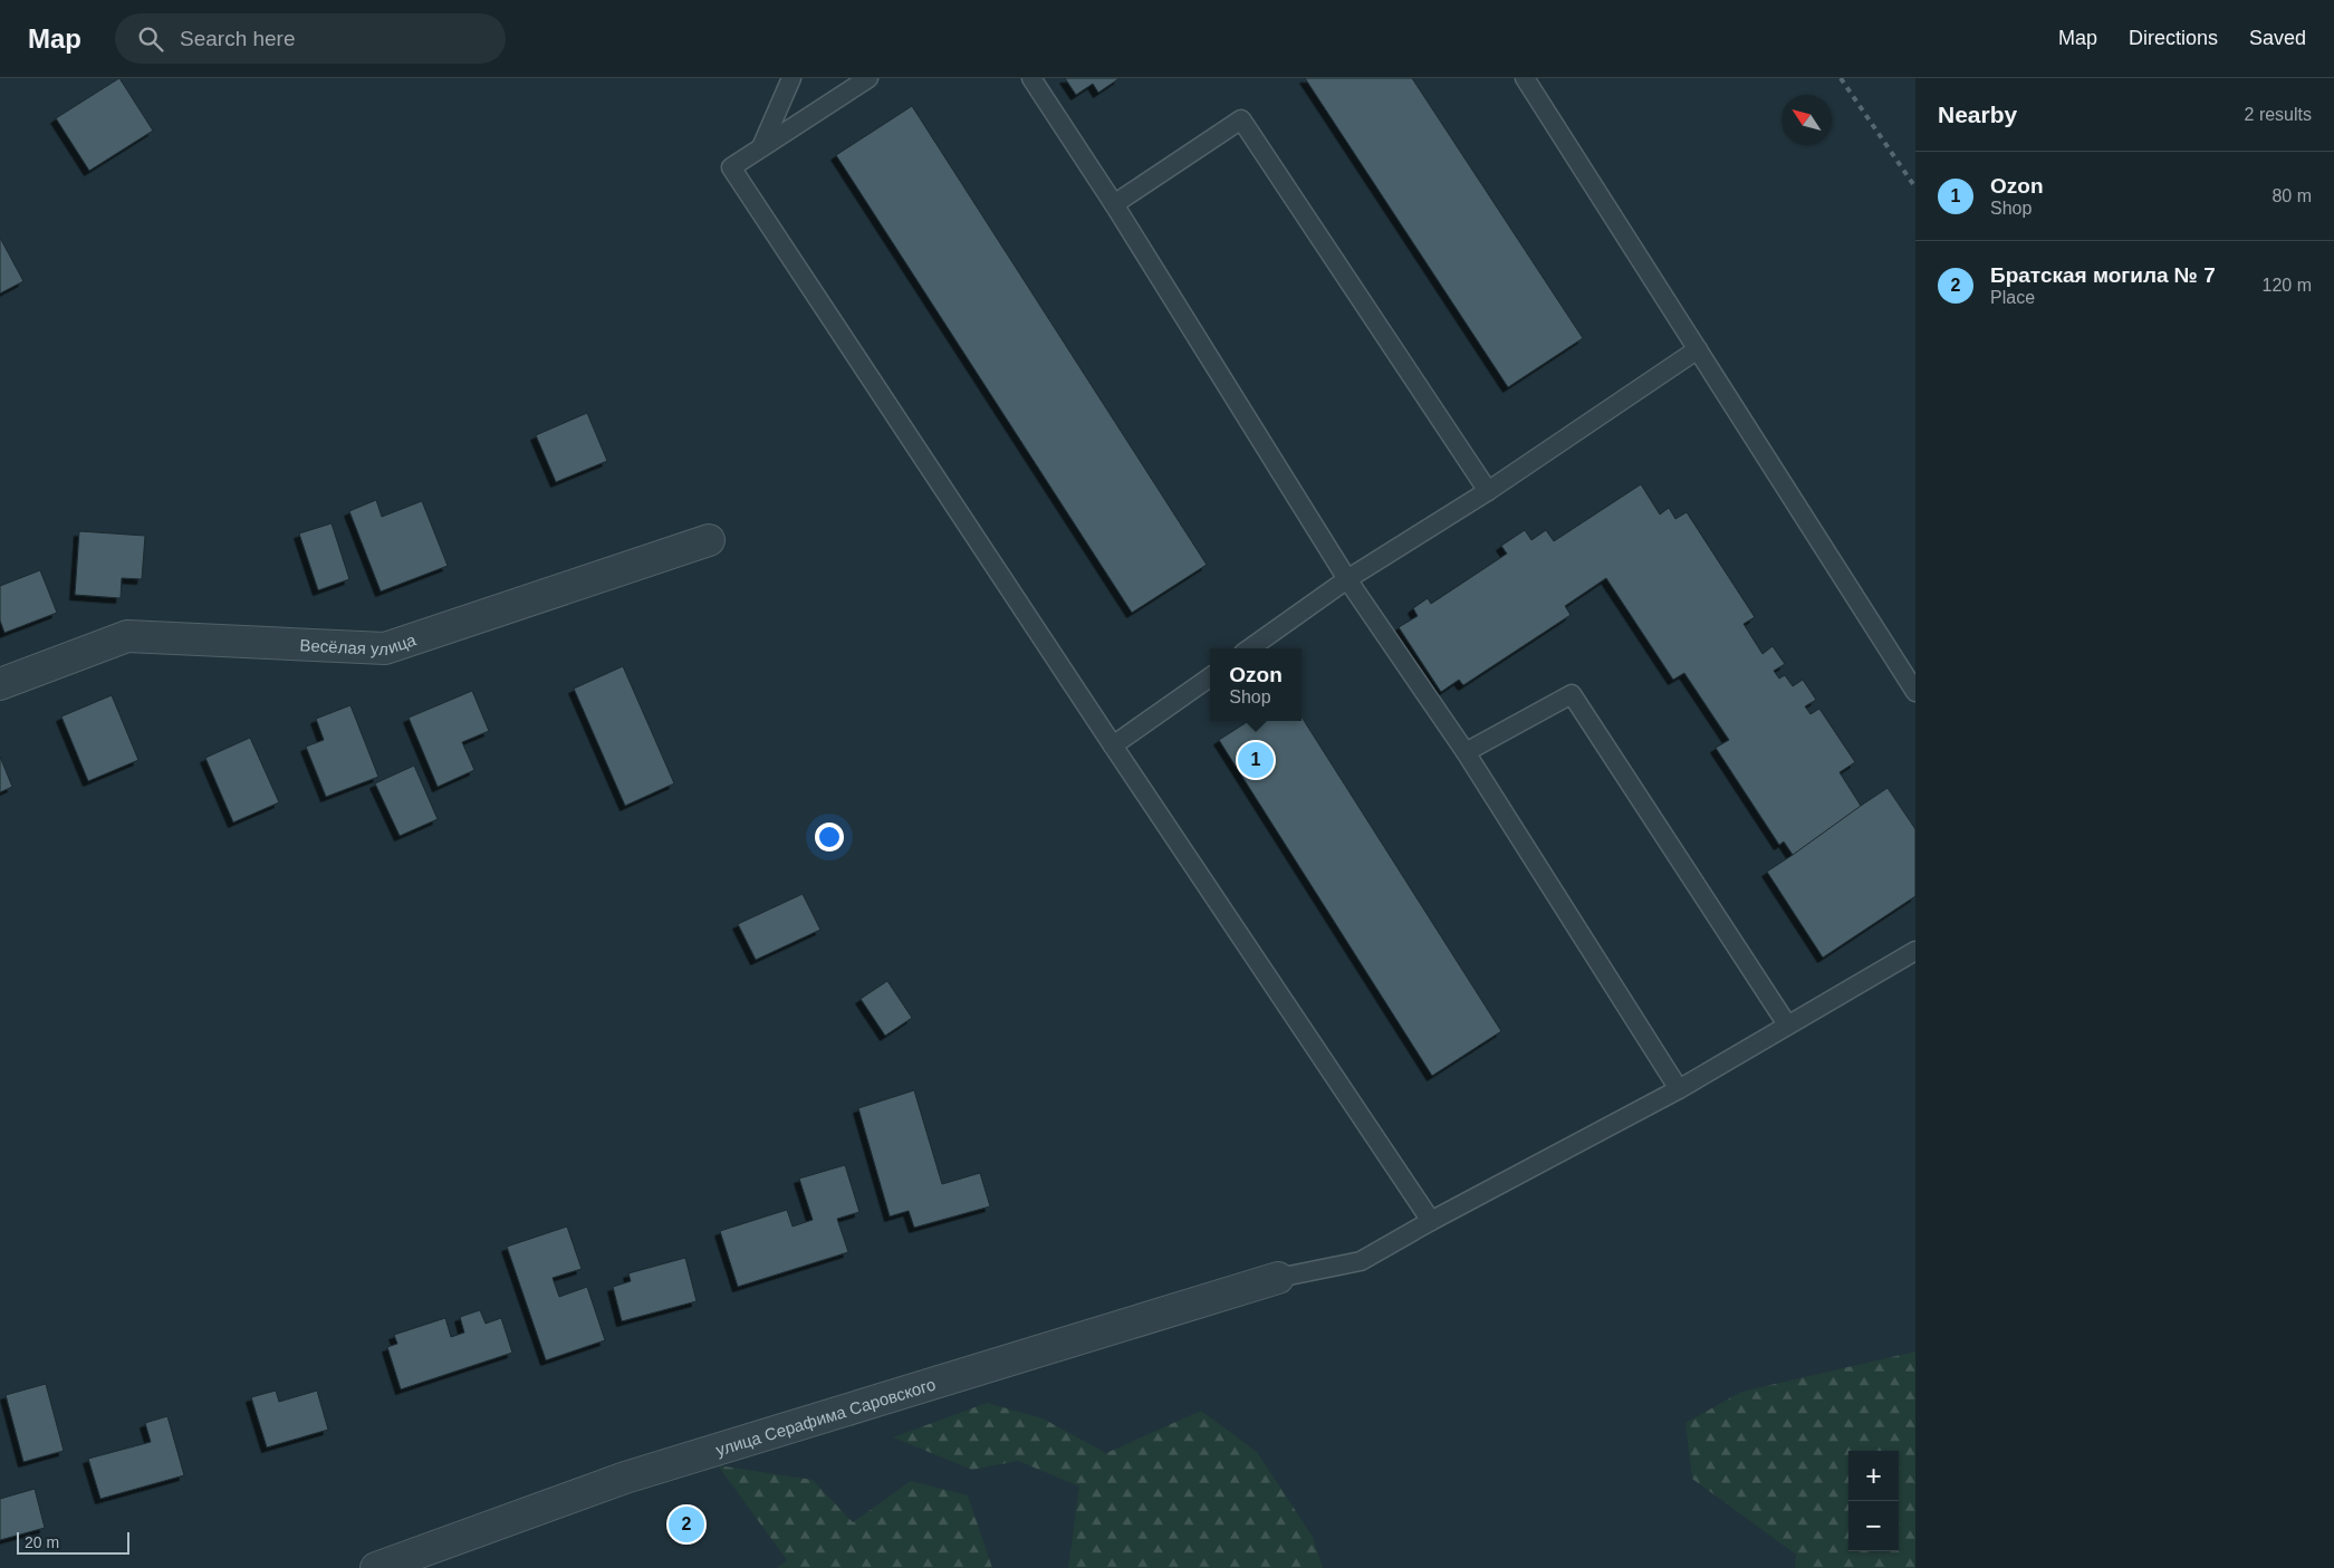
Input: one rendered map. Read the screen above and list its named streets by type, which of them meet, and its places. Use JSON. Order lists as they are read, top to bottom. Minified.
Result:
{"streets":{"street":["Весёлая улица","улица Серафима Саровского"]},"scale_bar":"20 m","north":"top left","page":{"header":"Map","search":"Search here","nav":["Map","Directions","Saved"],"heading":["Nearby","2 results"],"list":[{"mark":"1","name":"Ozon","note":"Shop","value":"80 m"},{"mark":"2","name":"Братская могила № 7","note":"Place","value":"120 m"}],"popup":["Ozon","Shop"],"pins":["1","2"],"map_buttons":["+","−"],"scale":"20 m"}}
